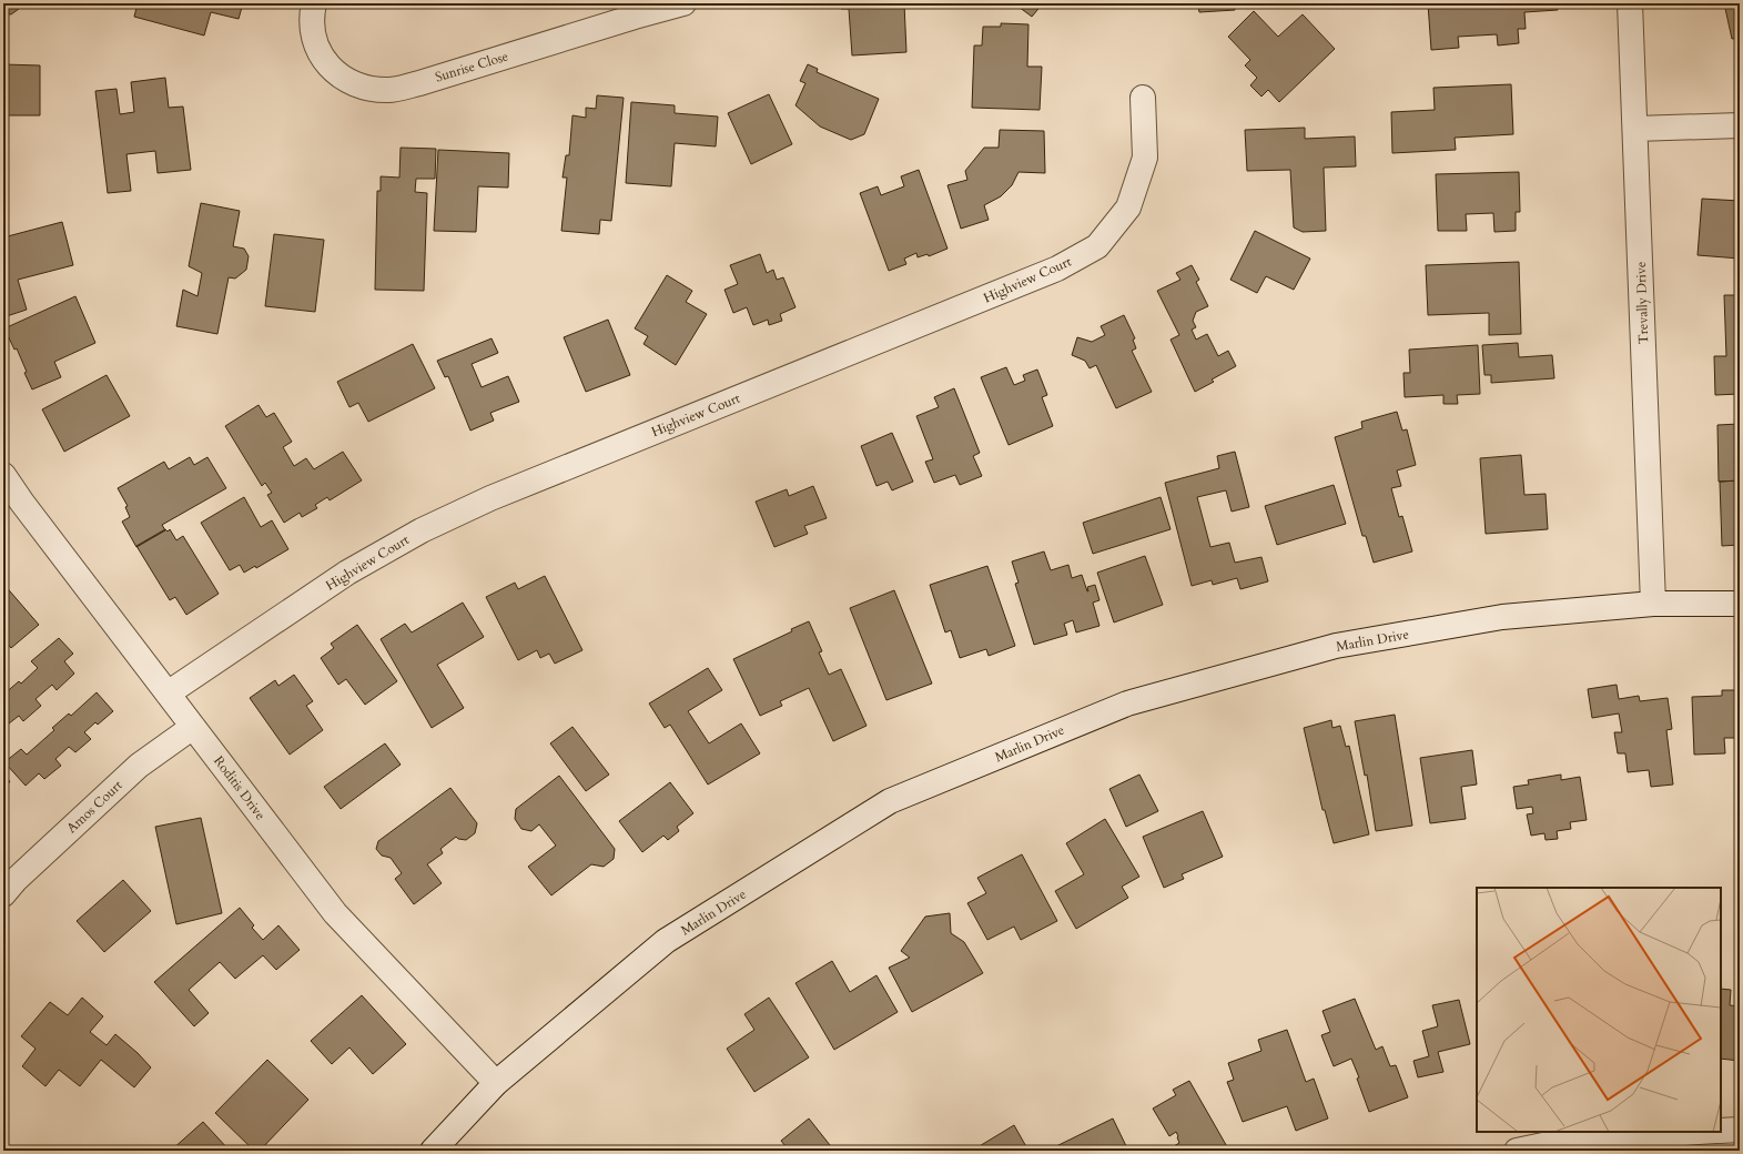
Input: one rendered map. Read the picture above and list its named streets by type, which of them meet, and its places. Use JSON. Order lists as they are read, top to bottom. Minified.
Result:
{"streets":{"street":["Sunrise Close","Highview Court","Trevally Drive","Marlin Drive","Roditis Drive","Amos Court"]},"crossings":[["Highview Court","Roditis Drive"],["Trevally Drive","Marlin Drive"],["Marlin Drive","Roditis Drive"],["Roditis Drive","Amos Court"]]}
